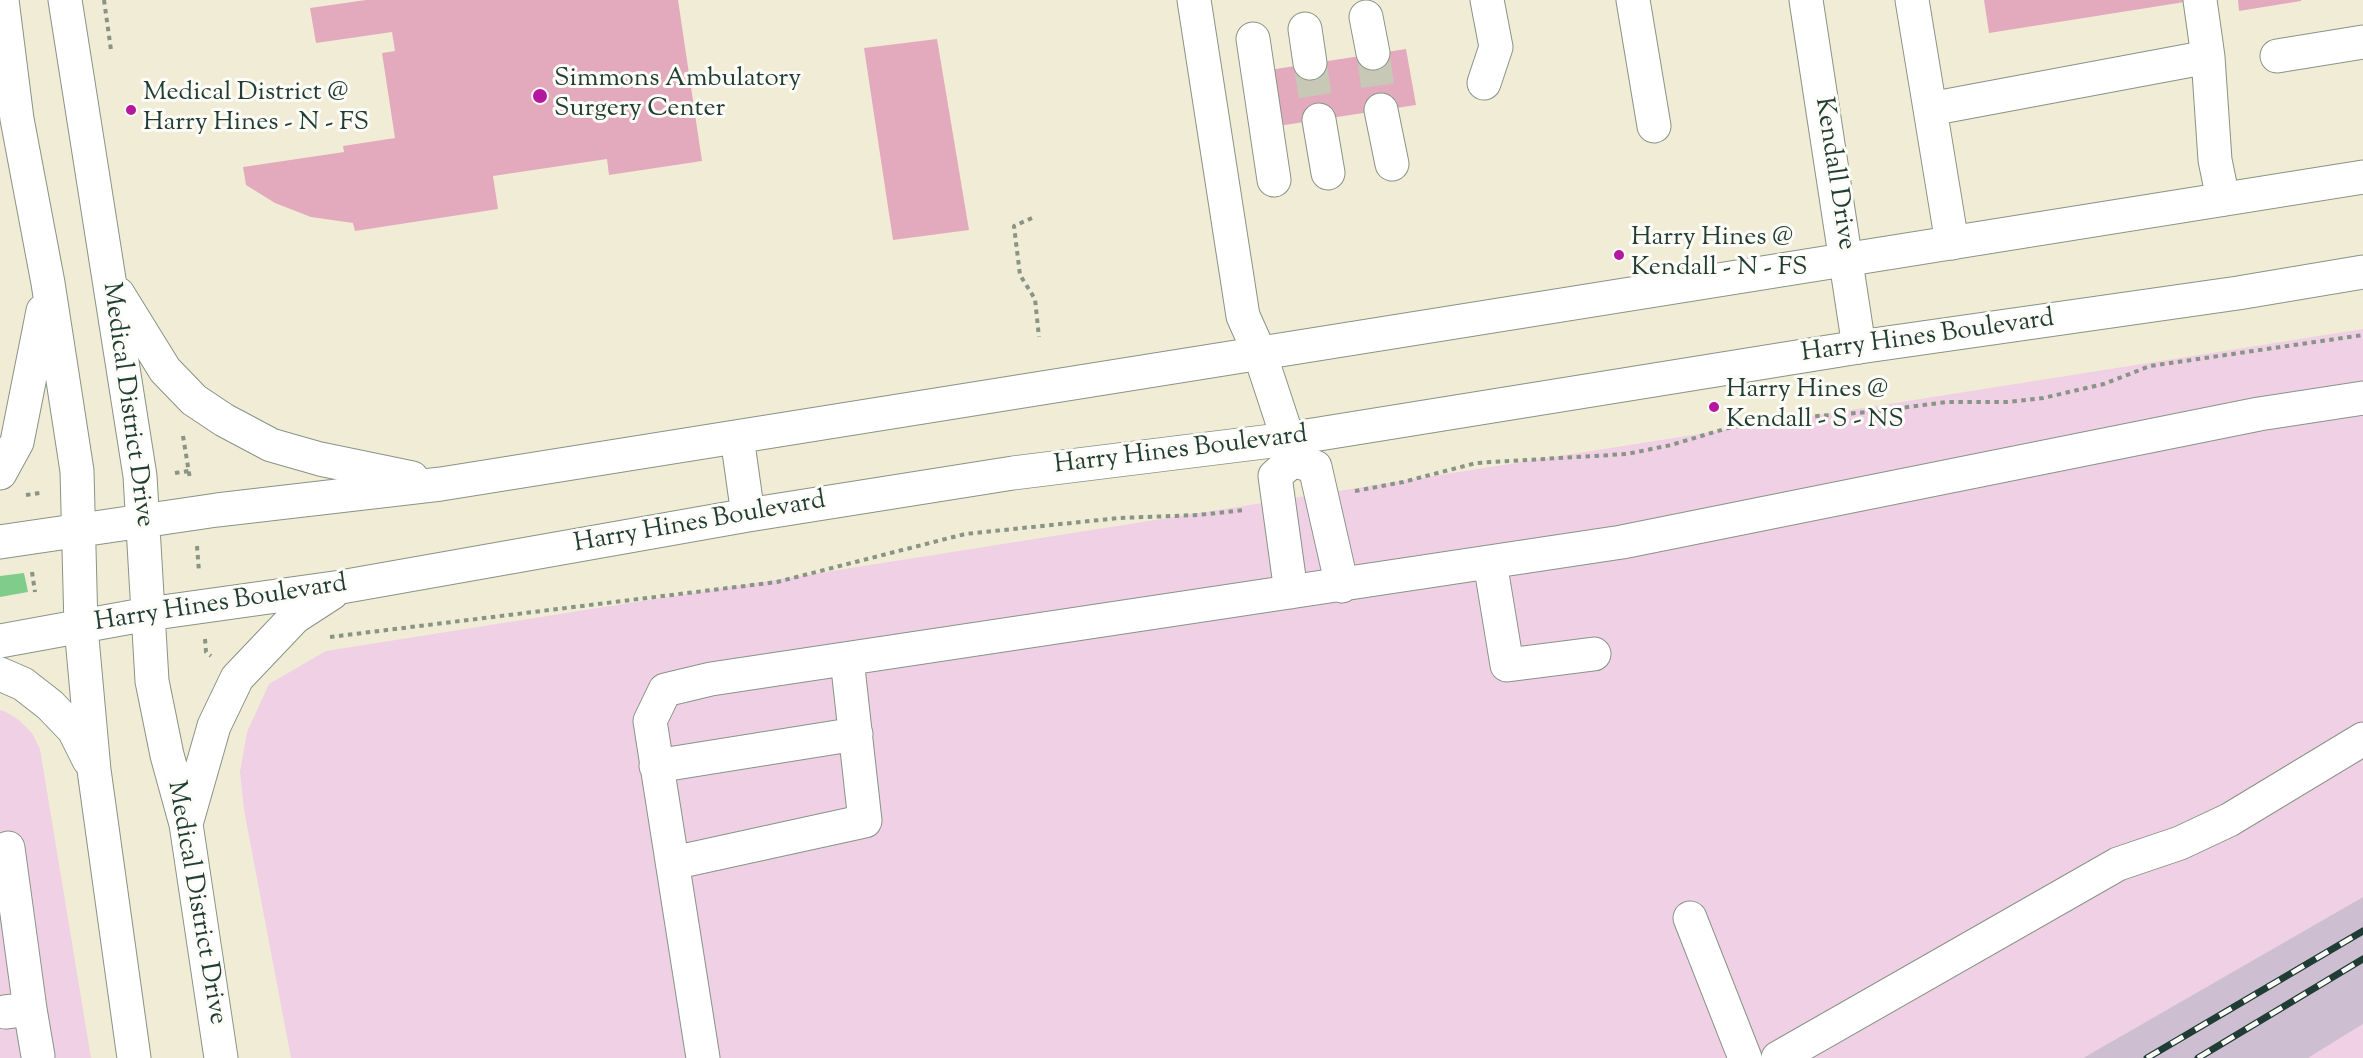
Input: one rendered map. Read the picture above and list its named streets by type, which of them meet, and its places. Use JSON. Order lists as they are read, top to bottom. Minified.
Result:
{"streets":{"main road":["Kendall Drive","Harry Hines Boulevard","Medical District Drive"]},"crossings":[["Kendall Drive","Harry Hines Boulevard"],["Harry Hines Boulevard","Medical District Drive"]],"places":["Simmons Ambulatory Surgery Center","Medical District @ Harry Hines - N - FS","Harry Hines @ Kendall - N - FS","Harry Hines @ Kendall - S - NS"]}
